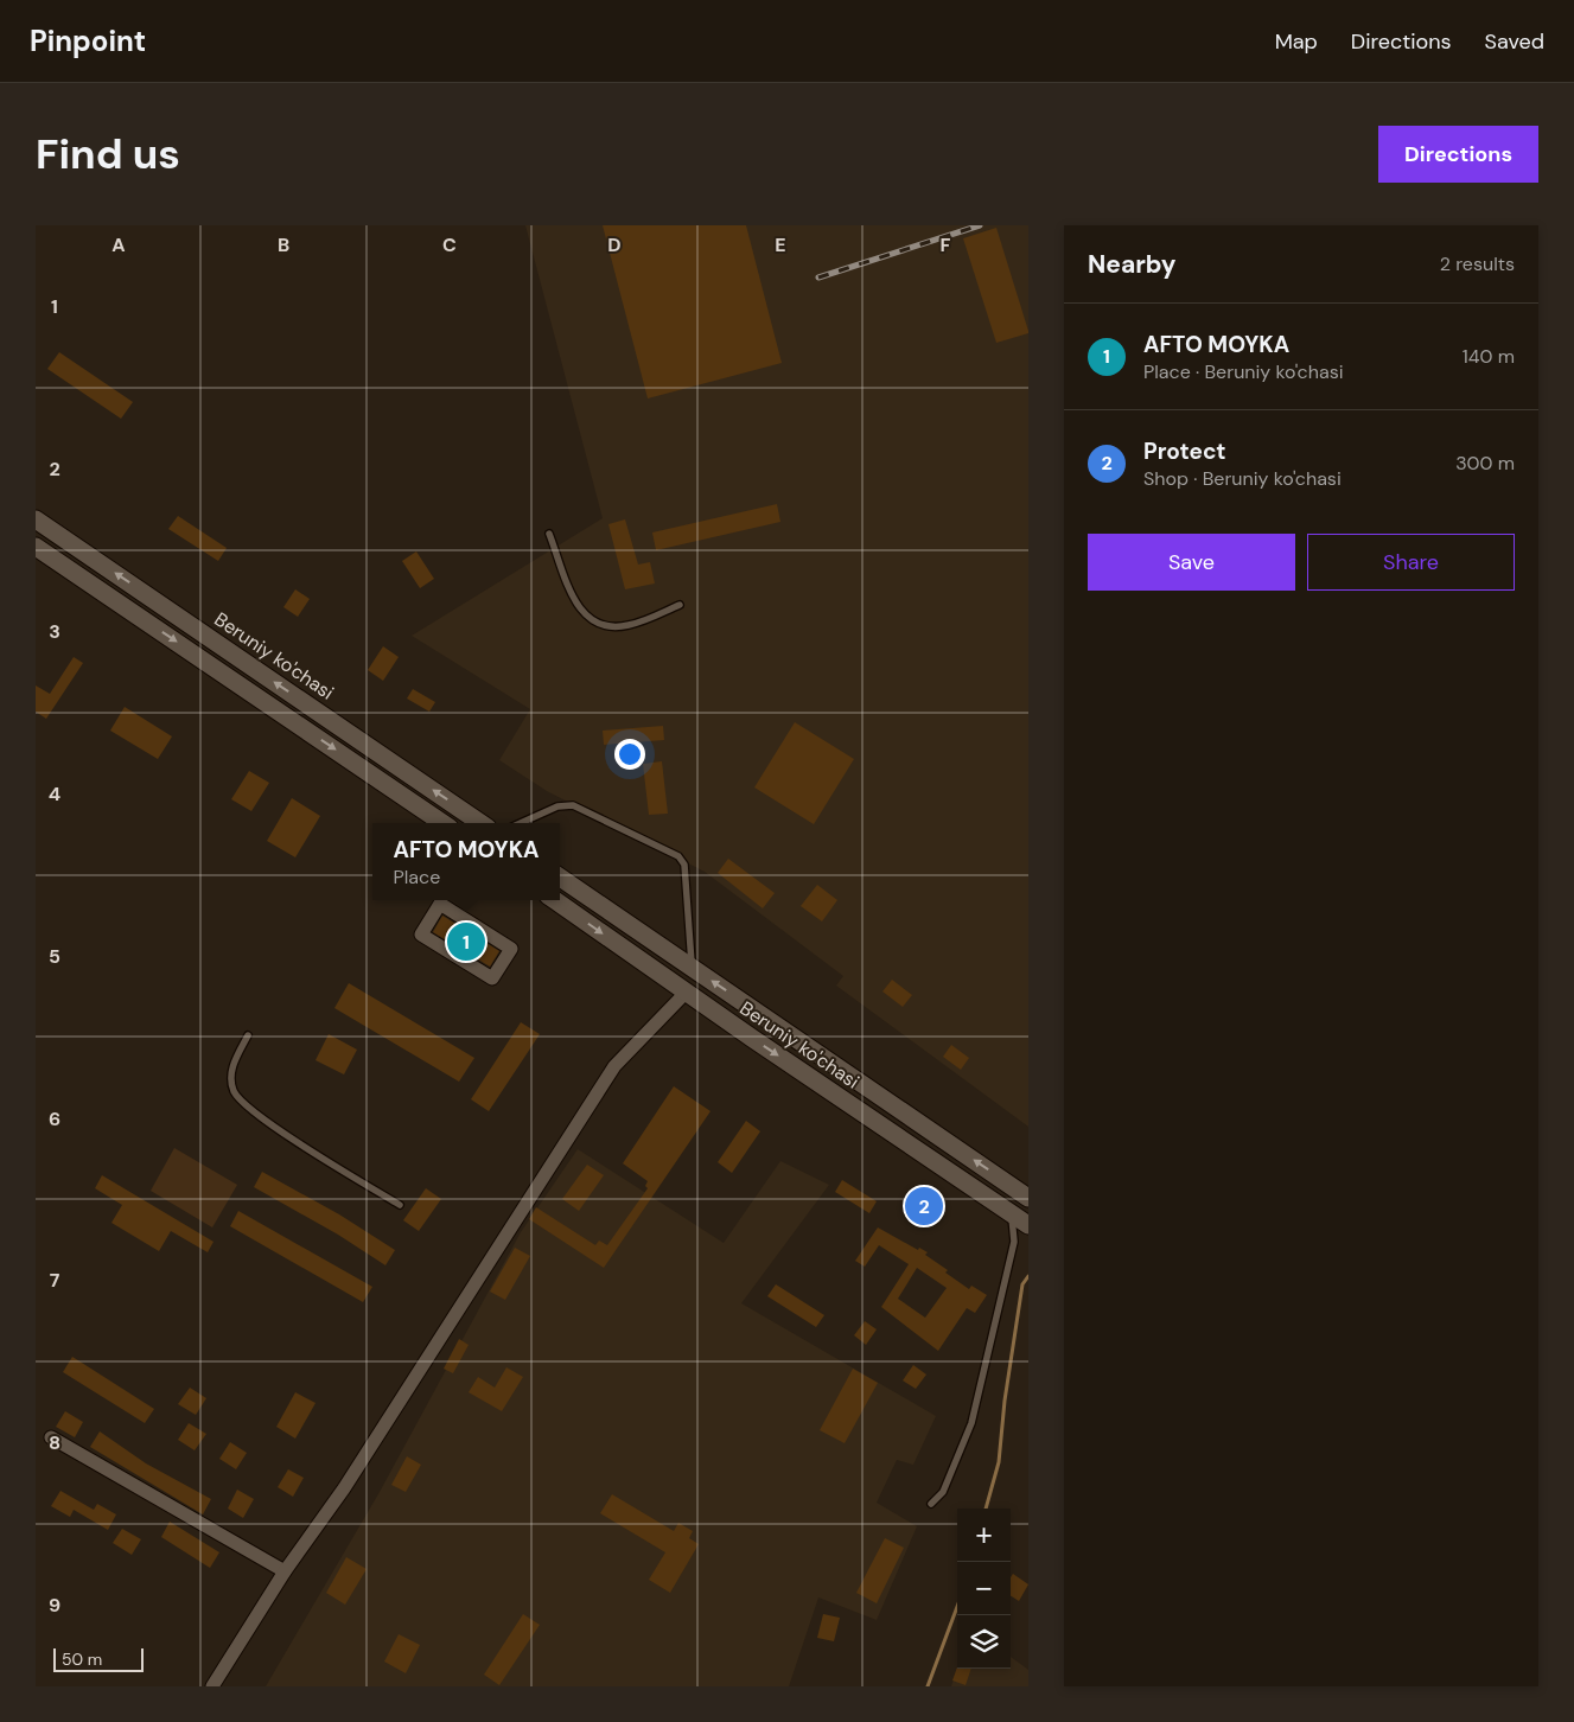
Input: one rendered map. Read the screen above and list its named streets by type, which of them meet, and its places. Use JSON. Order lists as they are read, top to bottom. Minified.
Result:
{"streets":{"main road":["Beruniy ko'chasi"]},"scale_bar":"50 m","page":{"header":"Pinpoint","nav":["Map","Directions","Saved"],"buttons":["Directions",["Save","Share"]],"title":"Find us","heading":["Nearby","2 results"],"list":[{"mark":"1","name":"AFTO MOYKA","note":"Place · Beruniy ko'chasi","value":"140 m"},{"mark":"2","name":"Protect","note":"Shop · Beruniy ko'chasi","value":"300 m"}],"popup":["AFTO MOYKA","Place"],"pins":["1","2"],"map_buttons":["+","−"],"scale":"50 m"},"grid":{"columns":["A","B","C","D","E","F"],"rows":["1","2","3","4","5","6","7","8","9"]}}
